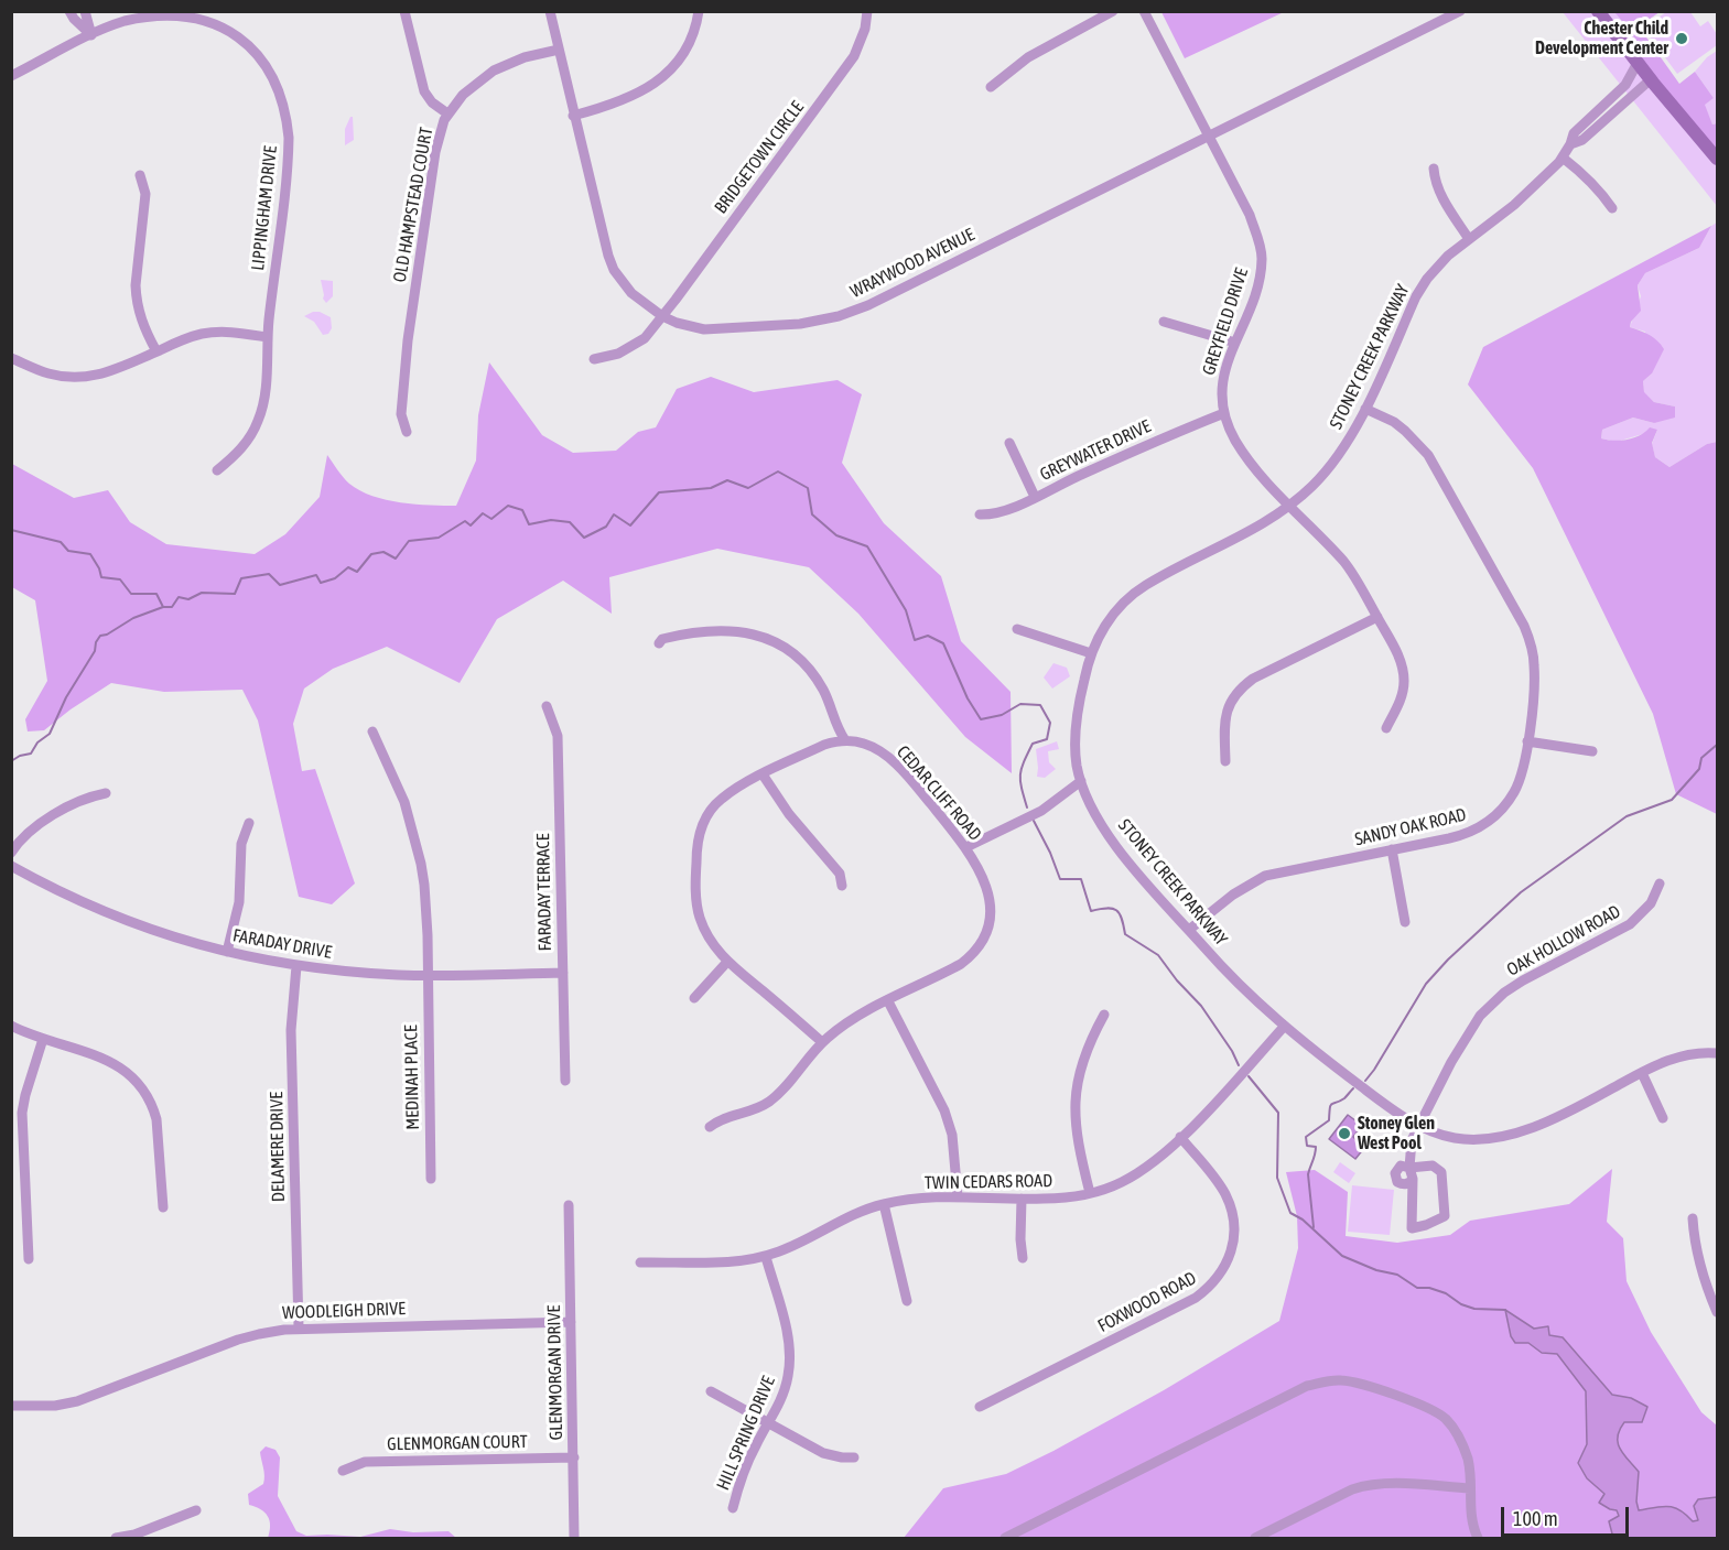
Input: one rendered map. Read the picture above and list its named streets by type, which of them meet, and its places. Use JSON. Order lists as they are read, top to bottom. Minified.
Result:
{"streets":{"street":["BRIDGETOWN CIRCLE","OLD HAMPSTEAD COURT","LIPPINGHAM DRIVE","WRAYWOOD AVENUE","GREYFIELD DRIVE","STONEY CREEK PARKWAY","GREYWATER DRIVE","CEDAR CLIFF ROAD","SANDY OAK ROAD","FARADAY TERRACE","OAK HOLLOW ROAD","FARADAY DRIVE","MEDINAH PLACE","DELAMERE DRIVE","TWIN CEDARS ROAD","FOXWOOD ROAD","WOODLEIGH DRIVE","GLENMORGAN DRIVE","HILL SPRING DRIVE","GLENMORGAN COURT"]},"crossings":[["BRIDGETOWN CIRCLE","WRAYWOOD AVENUE"],["OLD HAMPSTEAD COURT","WRAYWOOD AVENUE"],["WRAYWOOD AVENUE","GREYFIELD DRIVE"],["GREYFIELD DRIVE","STONEY CREEK PARKWAY"],["GREYFIELD DRIVE","GREYWATER DRIVE"],["STONEY CREEK PARKWAY","SANDY OAK ROAD"],["STONEY CREEK PARKWAY","OAK HOLLOW ROAD"],["STONEY CREEK PARKWAY","TWIN CEDARS ROAD"],["FARADAY TERRACE","FARADAY DRIVE"],["FARADAY DRIVE","MEDINAH PLACE"],["FARADAY DRIVE","DELAMERE DRIVE"],["DELAMERE DRIVE","WOODLEIGH DRIVE"],["TWIN CEDARS ROAD","FOXWOOD ROAD"],["TWIN CEDARS ROAD","HILL SPRING DRIVE"],["WOODLEIGH DRIVE","GLENMORGAN DRIVE"],["GLENMORGAN DRIVE","GLENMORGAN COURT"]],"places":["Chester Child Development Center","Stoney Glen West Pool"],"scale_bar":"100 m"}
